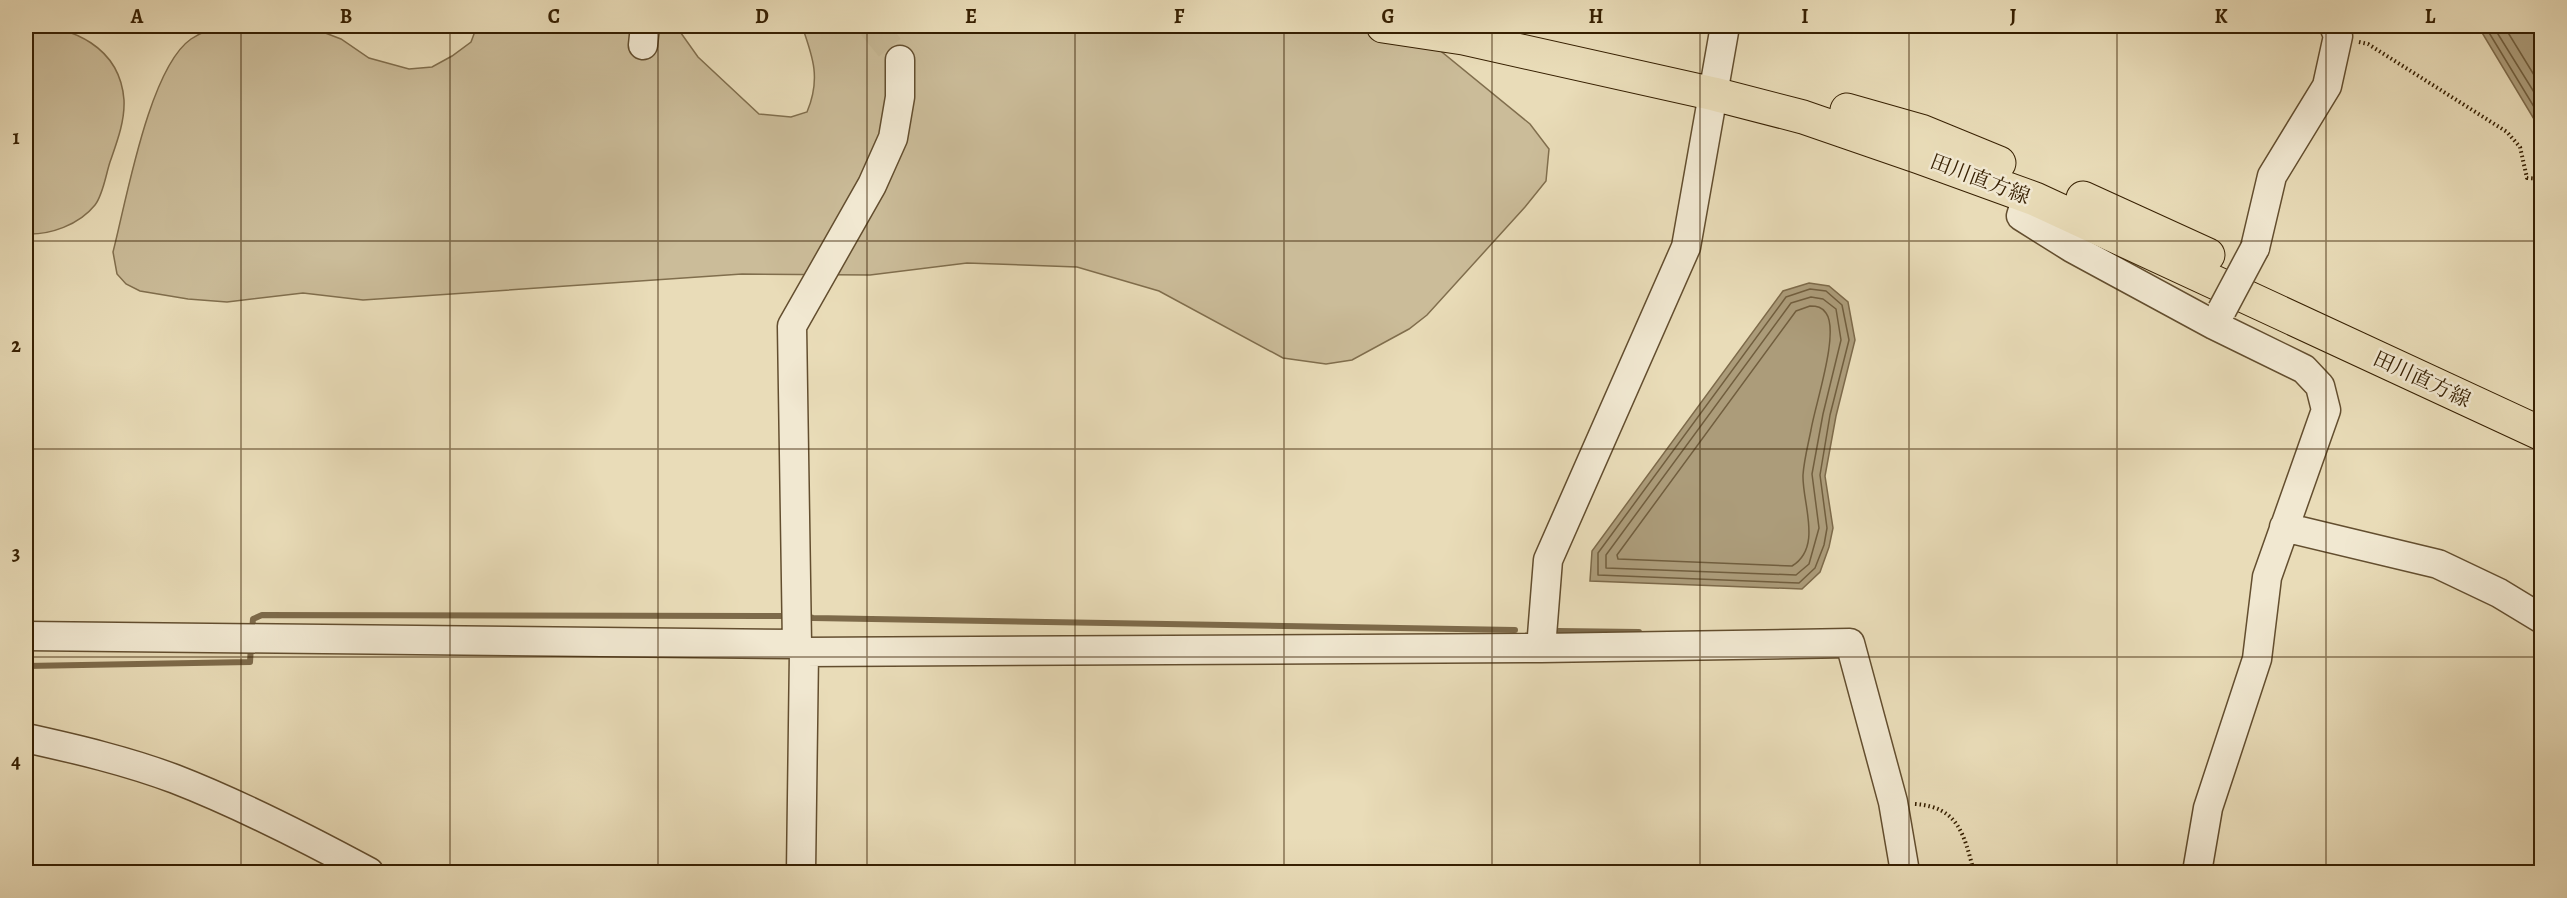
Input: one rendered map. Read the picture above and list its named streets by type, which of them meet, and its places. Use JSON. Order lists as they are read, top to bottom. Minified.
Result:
{"streets":{"main road":["田川直方線"]},"grid":{"columns":["A","B","C","D","E","F","G","H","I","J","K","L"],"rows":["1","2","3","4"]}}
